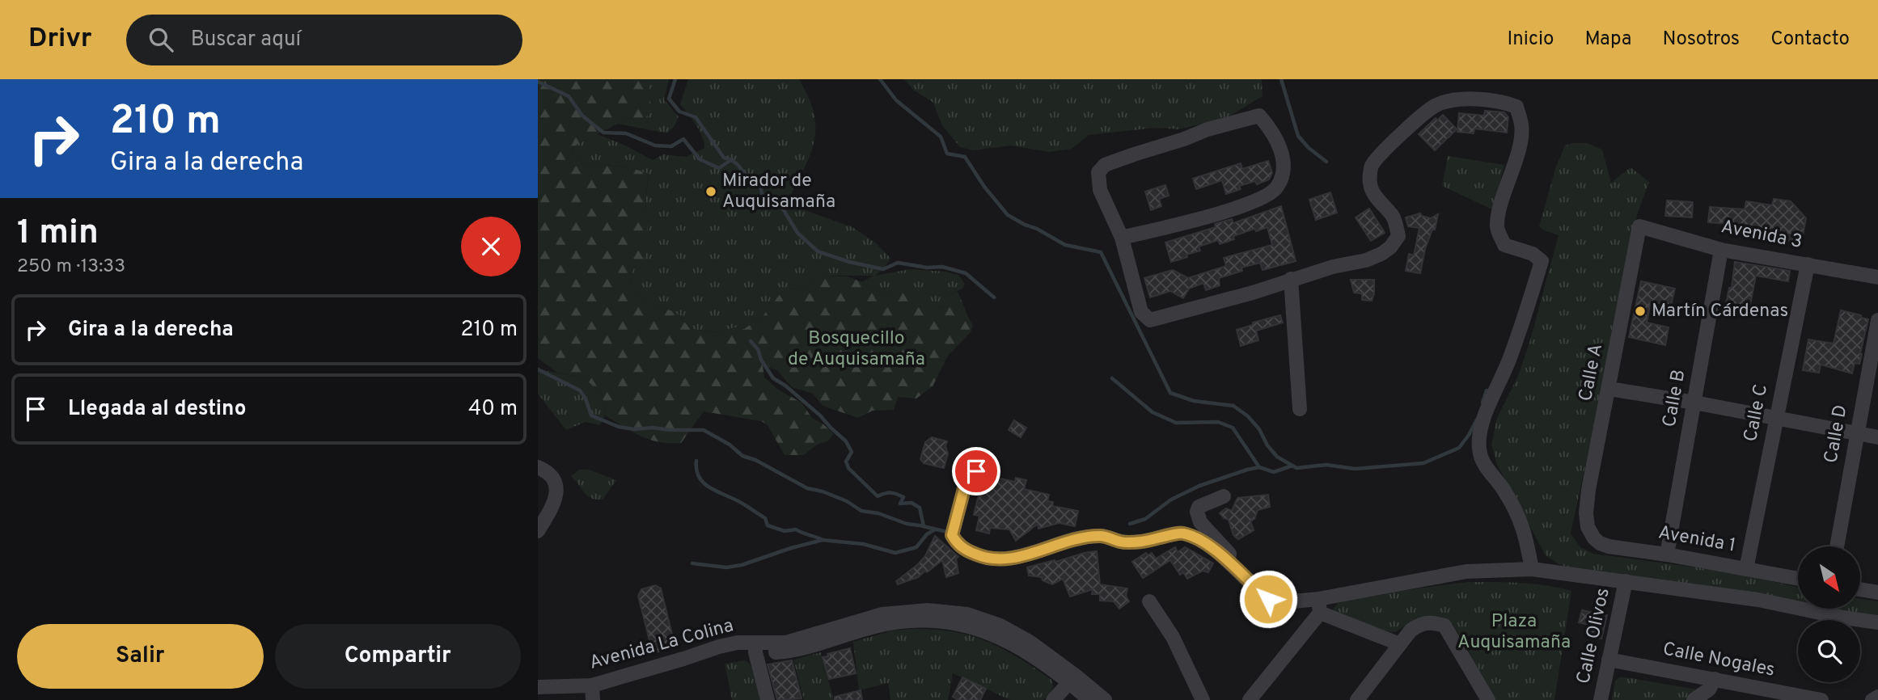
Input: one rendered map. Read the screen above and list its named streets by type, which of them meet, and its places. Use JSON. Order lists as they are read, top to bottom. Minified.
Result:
{"streets":{"street":["Avenida 3","Calle A","Calle B","Calle C","Calle D","Avenida 1","Calle Olivos","Avenida La Colina","Calle Nogales"]},"crossings":[["Avenida 3","Calle A"],["Avenida 3","Calle B"],["Avenida 3","Calle C"],["Calle A","Avenida 1"],["Calle B","Avenida 1"],["Calle C","Avenida 1"],["Calle Olivos","Calle Nogales"]],"parks":["Bosquecillo de Auquisamaña","Plaza Auquisamaña"],"places":["Mirador de Auquisamaña","Martín Cárdenas"],"north":"bottom right","page":{"header":"Drivr","search":"Buscar aquí","nav":["Inicio","Mapa","Nosotros","Contacto"],"turn":["210 m","Gira a la derecha"],"heading":["1 min","250 m · 13:33"],"list":[{"name":"Gira a la derecha","value":"210 m"},{"name":"Llegada al destino","value":"40 m"}],"buttons":["Salir","Compartir"]}}
